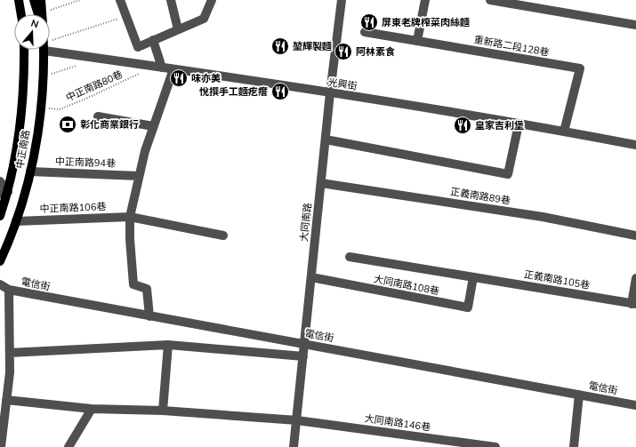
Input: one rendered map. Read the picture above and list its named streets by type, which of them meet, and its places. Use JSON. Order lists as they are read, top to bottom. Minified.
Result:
{"streets":{"main road":["中正南路"],"street":["重新路二段128巷","光興街","中正南路94巷","正義南路89巷","中正南路106巷","大同南路","正義南路105巷","電信街","大同南路108巷","大同南路146巷"],"path":["中正南路80巷"]},"crossings":[["重新路二段128巷","光興街"],["光興街","中正南路80巷"],["光興街","大同南路"],["中正南路80巷","中正南路"],["中正南路","中正南路94巷"],["中正南路","中正南路106巷"],["正義南路89巷","大同南路"],["大同南路","電信街"],["大同南路","大同南路108巷"],["大同南路","大同南路146巷"],["正義南路105巷","大同南路108巷"]],"places":{"restaurant":["屏東老牌榨菜肉絲麵","堃輝製麵","阿林素食","味亦美","悅撰手工麵疙瘩","皇家吉利堡"],"bank":["彰化商業銀行"]},"north":"top"}
